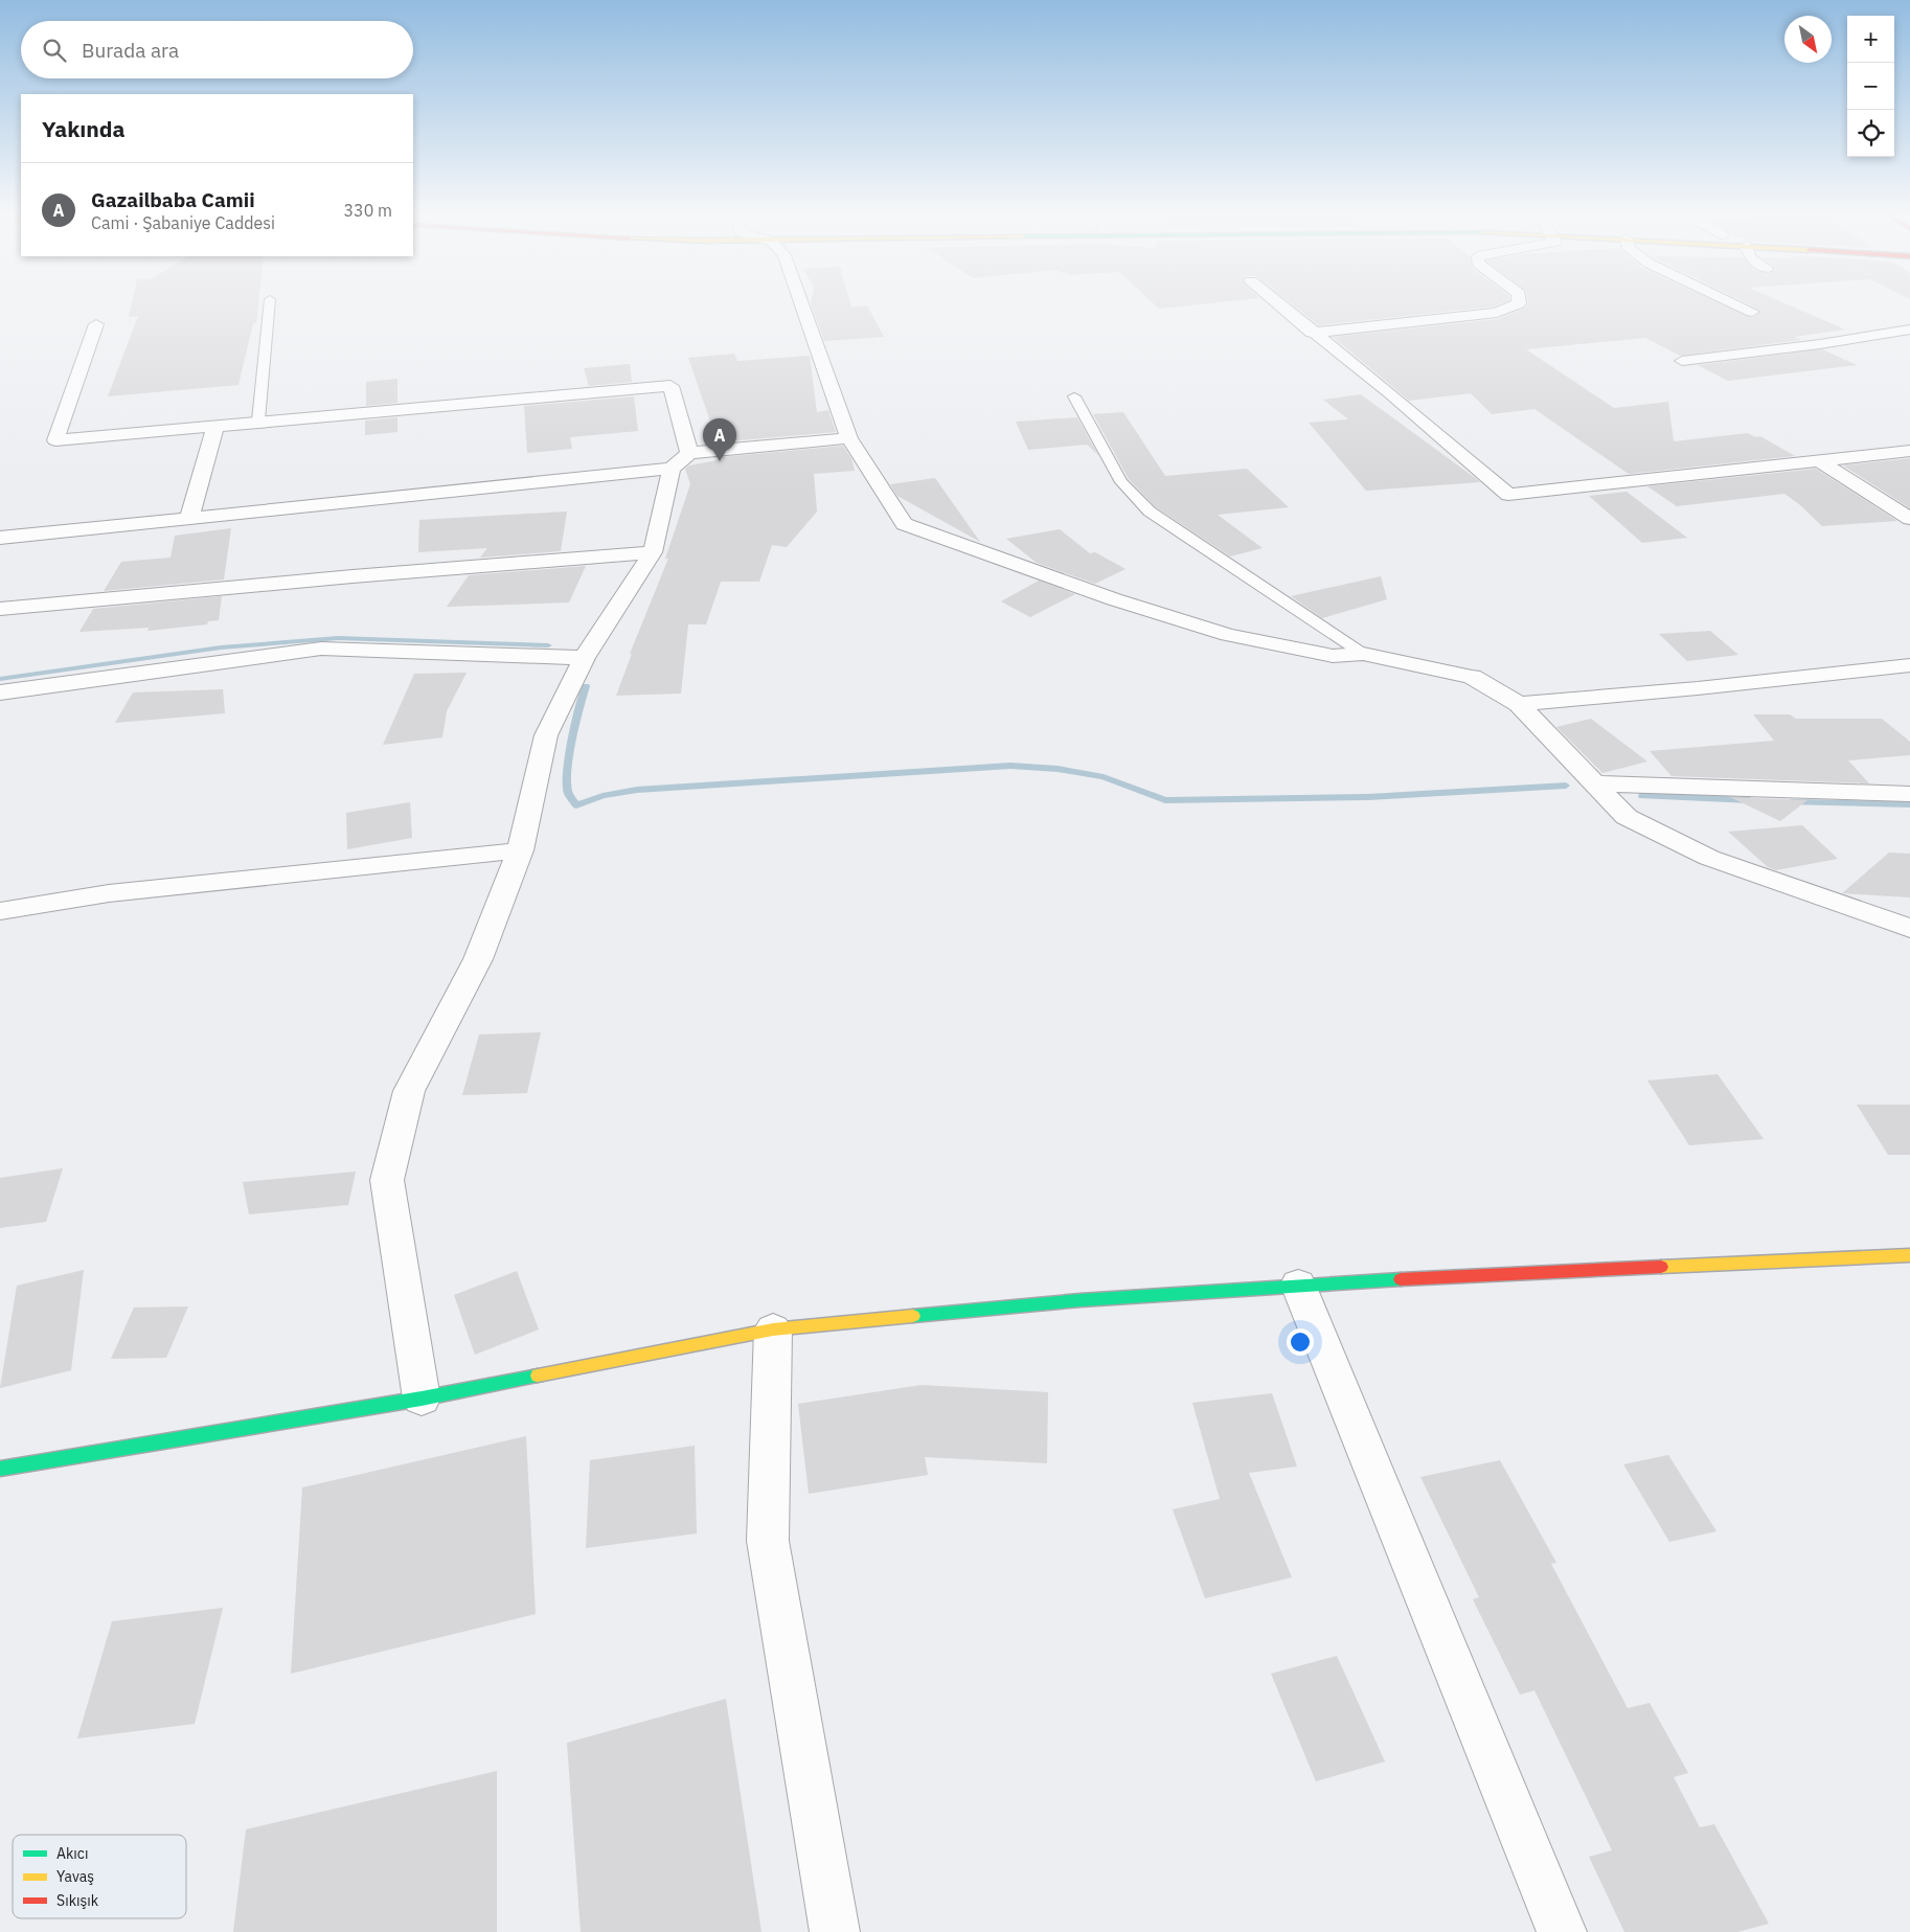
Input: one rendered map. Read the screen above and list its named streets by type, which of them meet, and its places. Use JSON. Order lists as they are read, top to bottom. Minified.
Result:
{"legend":["Akıcı","Yavaş","Sıkışık"],"north":"bottom right","page":{"map_buttons":["+","−"],"search":"Burada ara","heading":"Yakında","list":[{"mark":"A","name":"Gazailbaba Camii","note":"Cami · Şabaniye Caddesi","value":"330 m"}],"pins":"A"}}
